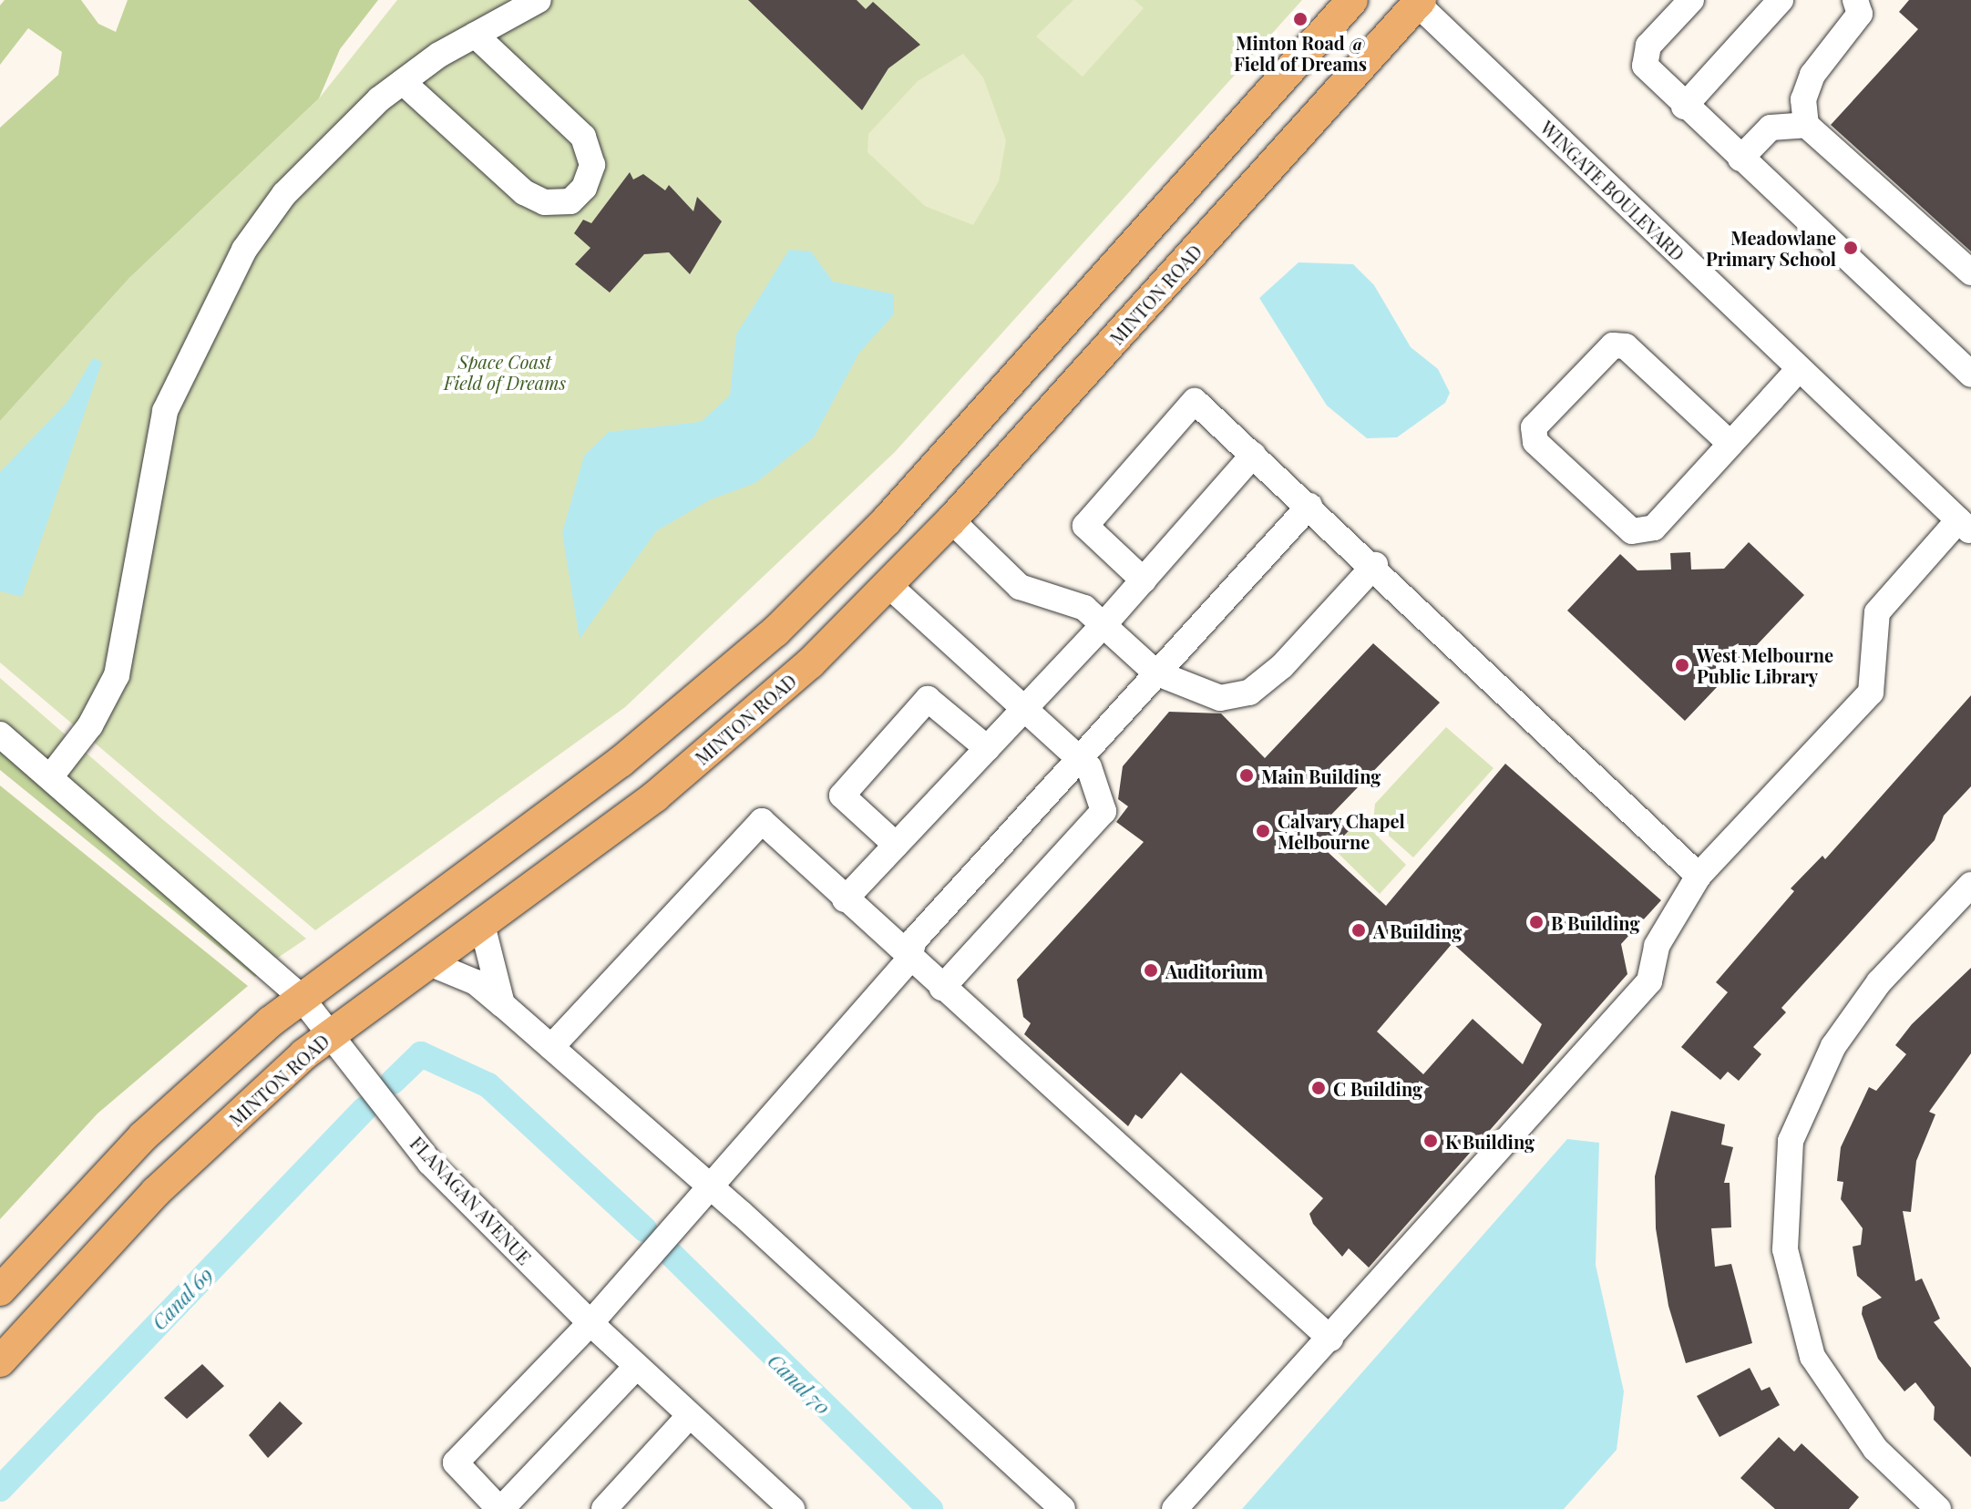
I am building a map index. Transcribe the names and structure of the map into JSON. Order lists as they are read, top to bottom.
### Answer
{
  "streets": {
    "main road": ["MINTON ROAD"],
    "street": ["WINGATE BOULEVARD", "FLANAGAN AVENUE"]
  },
  "crossings": [
    ["WINGATE BOULEVARD", "MINTON ROAD"],
    ["MINTON ROAD", "FLANAGAN AVENUE"]
  ],
  "water": ["Canal 69", "Canal 70"],
  "parks": ["Space Coast Field of Dreams"],
  "places": [
    "Minton Road @ Field of Dreams",
    "Meadowlane Primary School",
    "West Melbourne Public Library",
    "Main Building",
    "Calvary Chapel Melbourne",
    "B Building",
    "A Building",
    "Auditorium",
    "C Building",
    "K Building"
  ]
}
